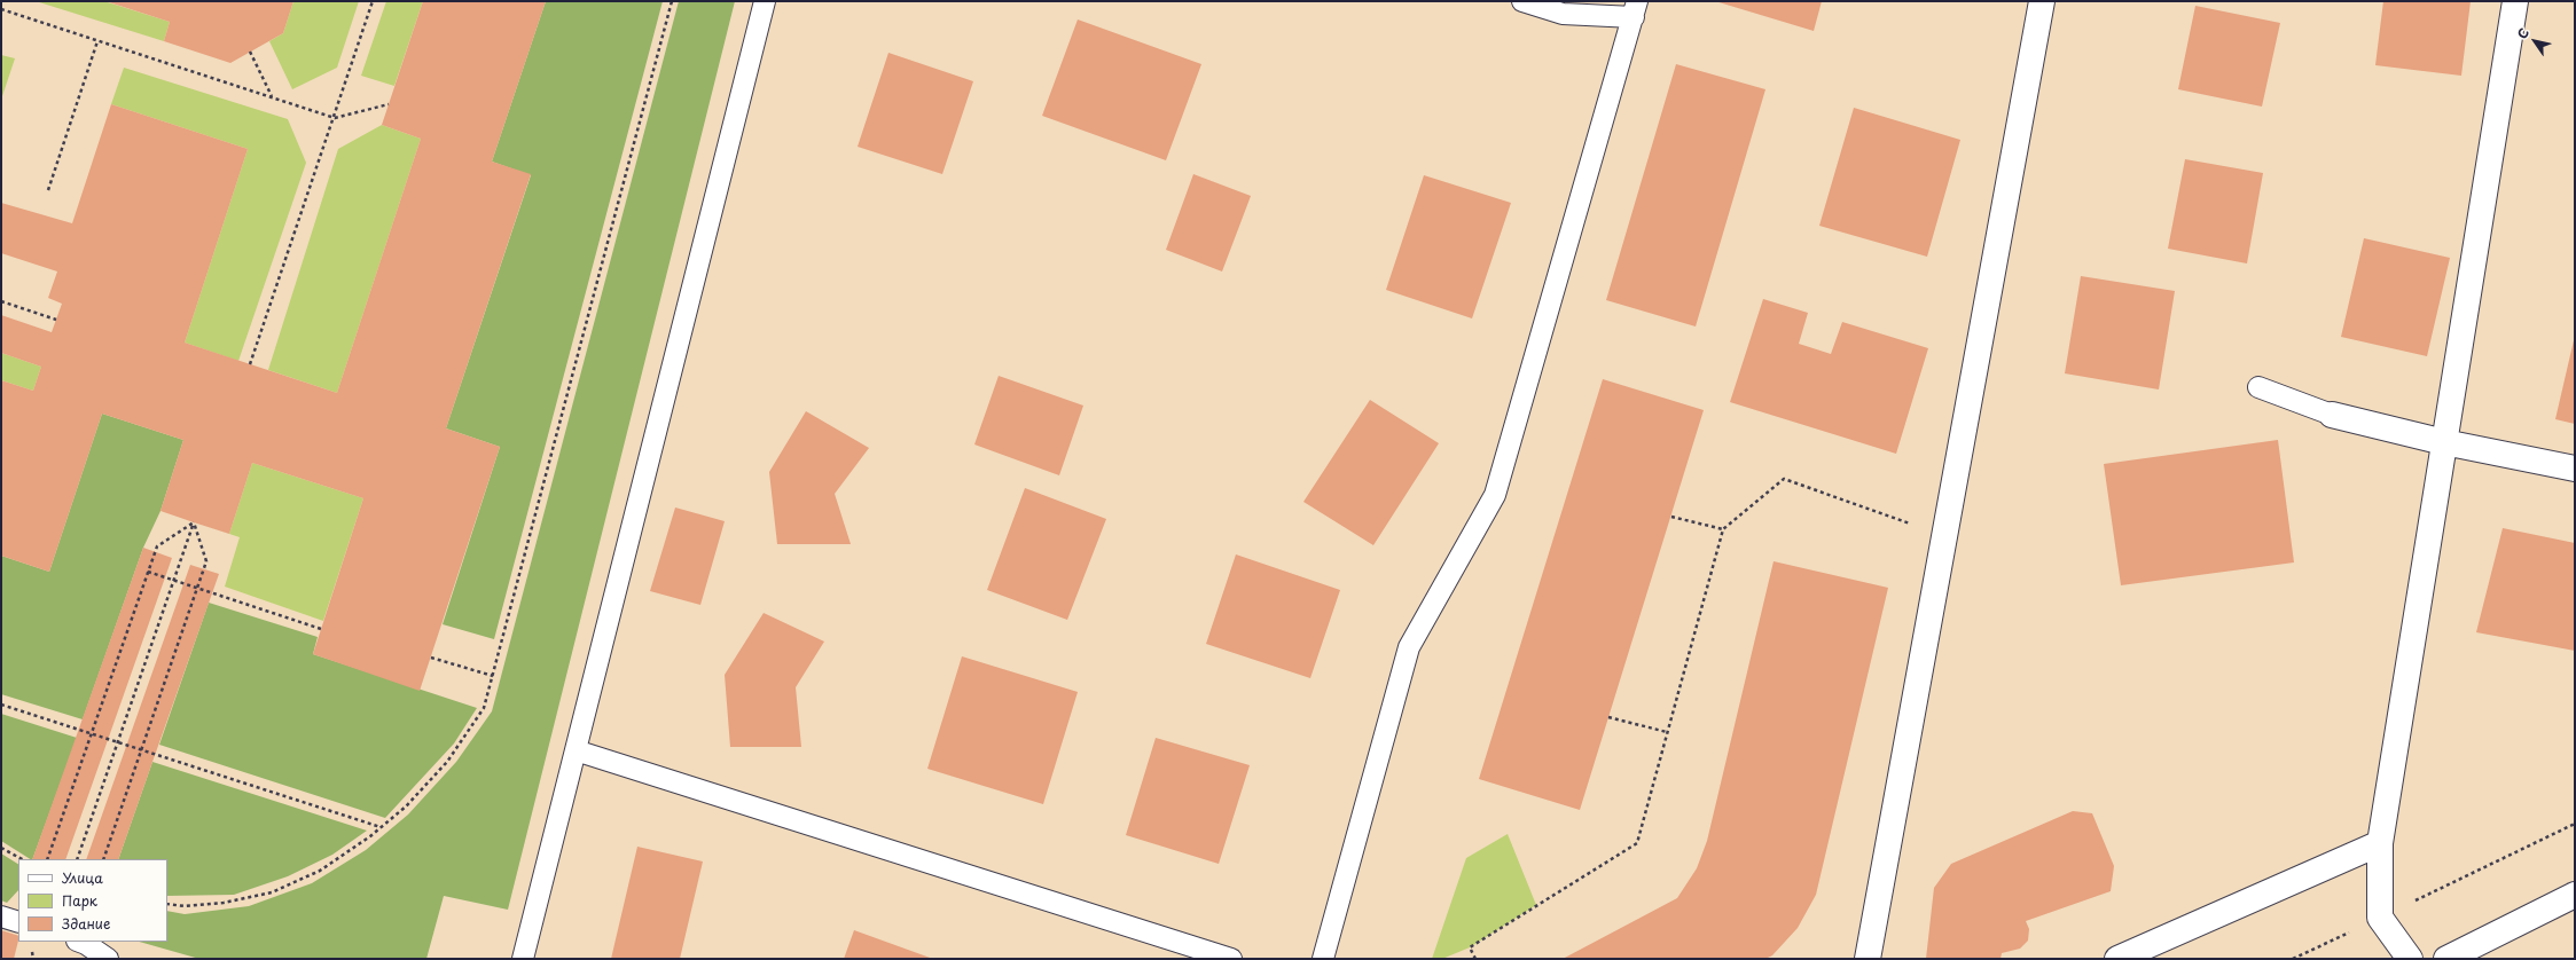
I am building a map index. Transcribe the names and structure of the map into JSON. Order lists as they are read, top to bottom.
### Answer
{
  "legend": ["Улица", "Парк", "Здание"],
  "north": "top left"
}
